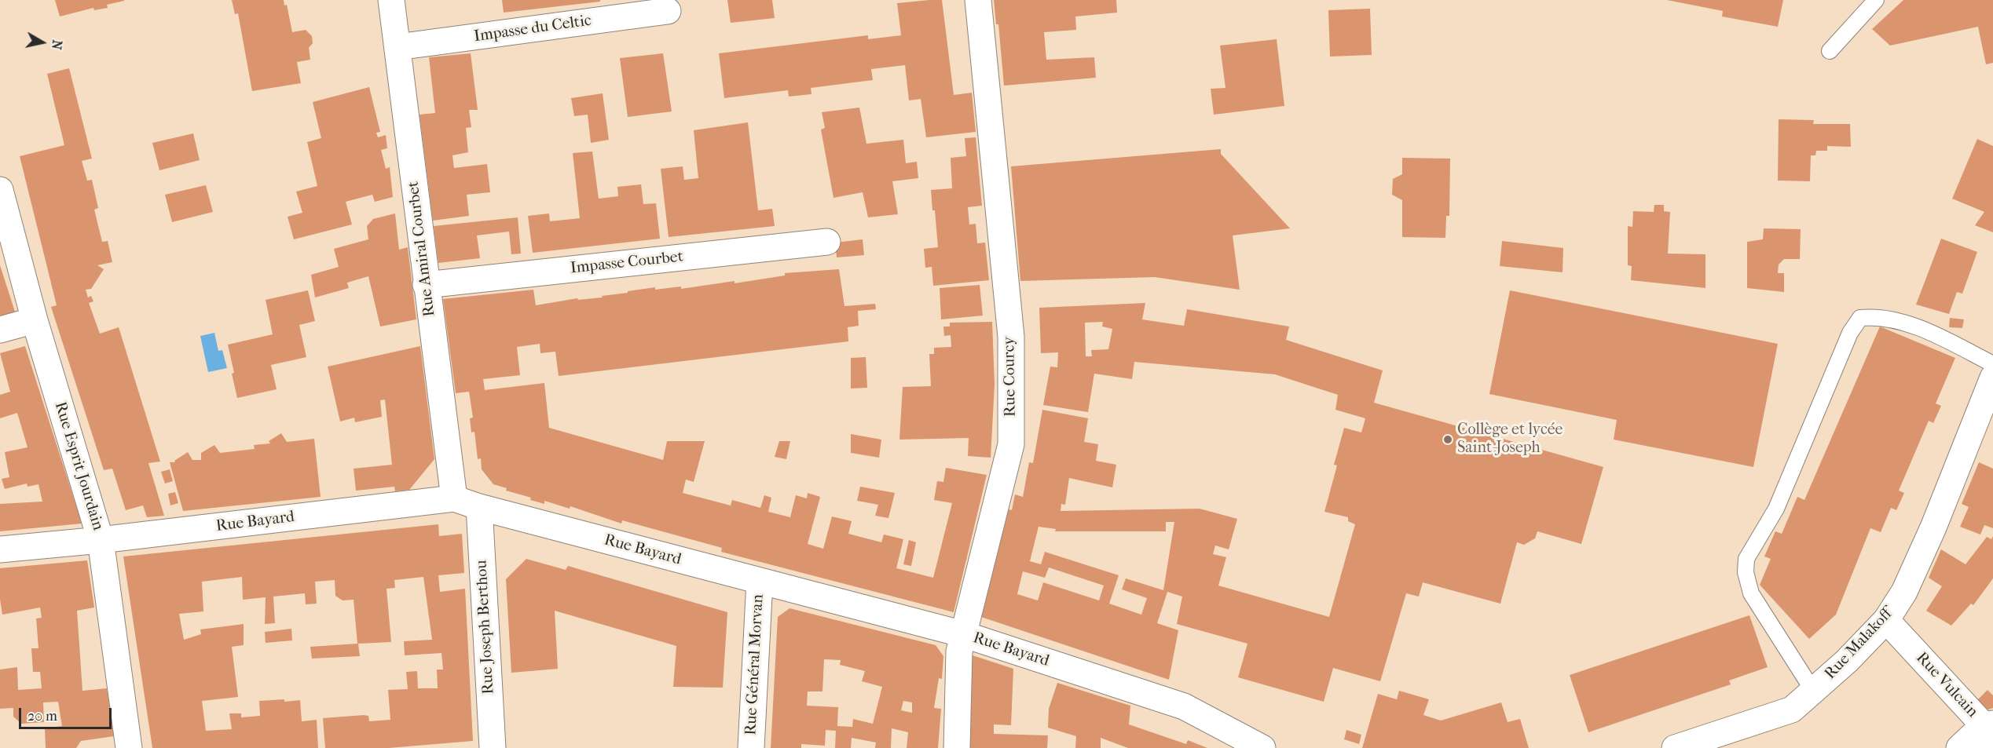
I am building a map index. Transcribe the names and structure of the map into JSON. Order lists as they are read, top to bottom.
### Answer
{
  "streets": {
    "street": [
      "Impasse du Celtic",
      "Rue Amiral Courbet",
      "Impasse Courbet",
      "Rue Courcy",
      "Rue Esprit Jourdain",
      "Rue Bayard",
      "Rue Joseph Berthou",
      "Rue Malakoff",
      "Rue Général Morvan",
      "Rue Vulcain"
    ]
  },
  "crossings": [
    ["Impasse du Celtic", "Rue Amiral Courbet"],
    ["Rue Amiral Courbet", "Impasse Courbet"],
    ["Rue Amiral Courbet", "Rue Bayard"],
    ["Rue Courcy", "Rue Bayard"],
    ["Rue Esprit Jourdain", "Rue Bayard"],
    ["Rue Bayard", "Rue Joseph Berthou"],
    ["Rue Bayard", "Rue Général Morvan"],
    ["Rue Malakoff", "Rue Vulcain"]
  ],
  "places": ["Collège et lycée Saint-Joseph"],
  "scale_bar": "20 m",
  "north": "right"
}
